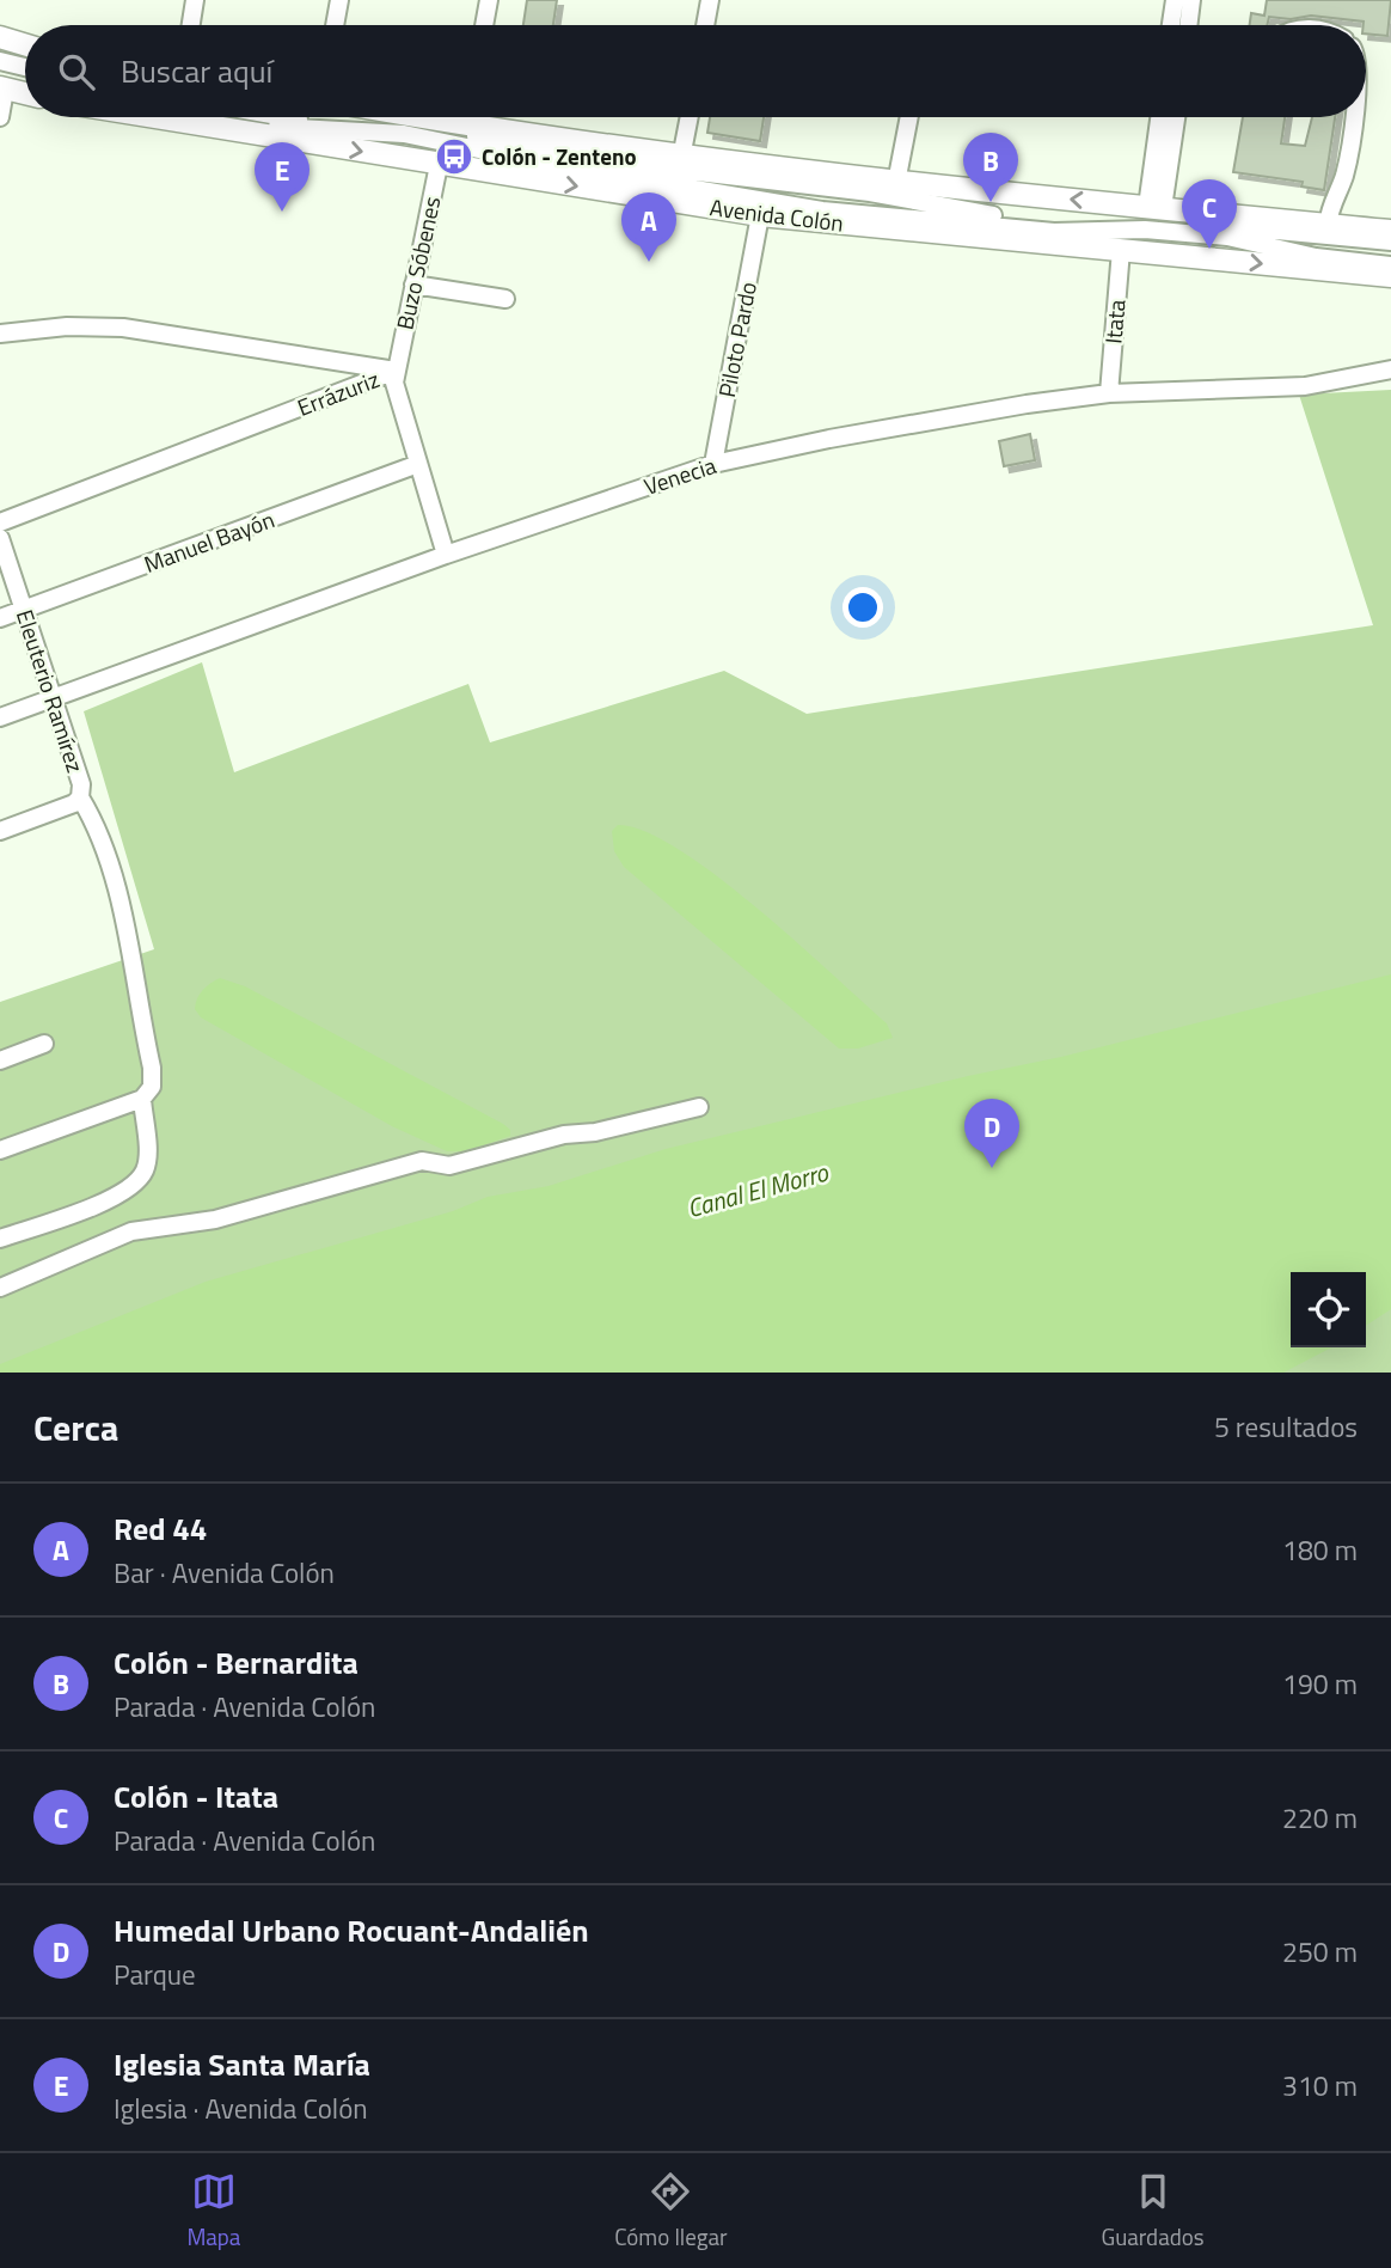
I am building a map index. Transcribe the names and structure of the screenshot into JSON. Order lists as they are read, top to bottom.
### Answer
{
  "streets": {
    "main road": ["Avenida Colón"],
    "street": [
      "Buzo Sóbenes",
      "Itata",
      "Piloto Pardo",
      "Errázuriz",
      "Venecia",
      "Manuel Bayón",
      "Eleuterio Ramírez"
    ]
  },
  "crossings": [
    ["Avenida Colón", "Buzo Sóbenes"],
    ["Avenida Colón", "Itata"],
    ["Avenida Colón", "Piloto Pardo"],
    ["Buzo Sóbenes", "Errázuriz"],
    ["Buzo Sóbenes", "Venecia"],
    ["Buzo Sóbenes", "Manuel Bayón"],
    ["Itata", "Venecia"],
    ["Piloto Pardo", "Venecia"],
    ["Venecia", "Eleuterio Ramírez"],
    ["Manuel Bayón", "Eleuterio Ramírez"]
  ],
  "water": ["Canal El Morro"],
  "places": {
    "bus stop": ["Colón - Zenteno"]
  },
  "page": {
    "search": "Buscar aquí",
    "pins": [
      "B",
      "E",
      "C",
      "A",
      "D"
    ],
    "heading": ["Cerca", "5 resultados"],
    "list": [
      {
        "mark": "A",
        "name": "Red 44",
        "note": "Bar · Avenida Colón",
        "value": "180 m"
      },
      {
        "mark": "B",
        "name": "Colón - Bernardita",
        "note": "Parada · Avenida Colón",
        "value": "190 m"
      },
      {
        "mark": "C",
        "name": "Colón - Itata",
        "note": "Parada · Avenida Colón",
        "value": "220 m"
      },
      {
        "mark": "D",
        "name": "Humedal Urbano Rocuant-Andalién",
        "note": "Parque",
        "value": "250 m"
      },
      {
        "mark": "E",
        "name": "Iglesia Santa María",
        "note": "Iglesia · Avenida Colón",
        "value": "310 m"
      }
    ],
    "nav": ["Mapa", "Cómo llegar", "Guardados"]
  }
}
